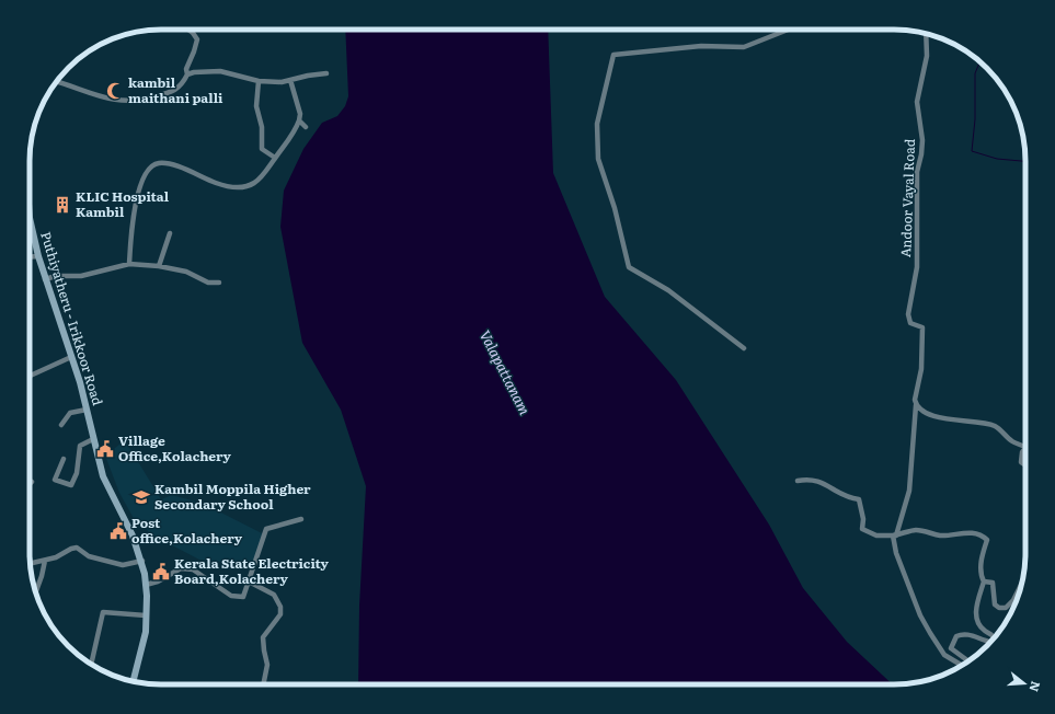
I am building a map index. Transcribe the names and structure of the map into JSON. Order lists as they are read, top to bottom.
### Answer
{
  "streets": {
    "main road": ["Puthiyatheru - Irikkoor Road"],
    "street": ["Andoor Vayal Road"]
  },
  "water": ["Valapattanam"],
  "places": {
    "mosque": ["kambil maithani palli"],
    "building": ["KLIC Hospital Kambil"],
    "public building": ["Village Office,Kolachery", "Post office,Kolachery", "Kerala State Electricity Board,Kolachery"],
    "school or university": ["Kambil Moppila Higher Secondary School"]
  },
  "north": "right"
}
